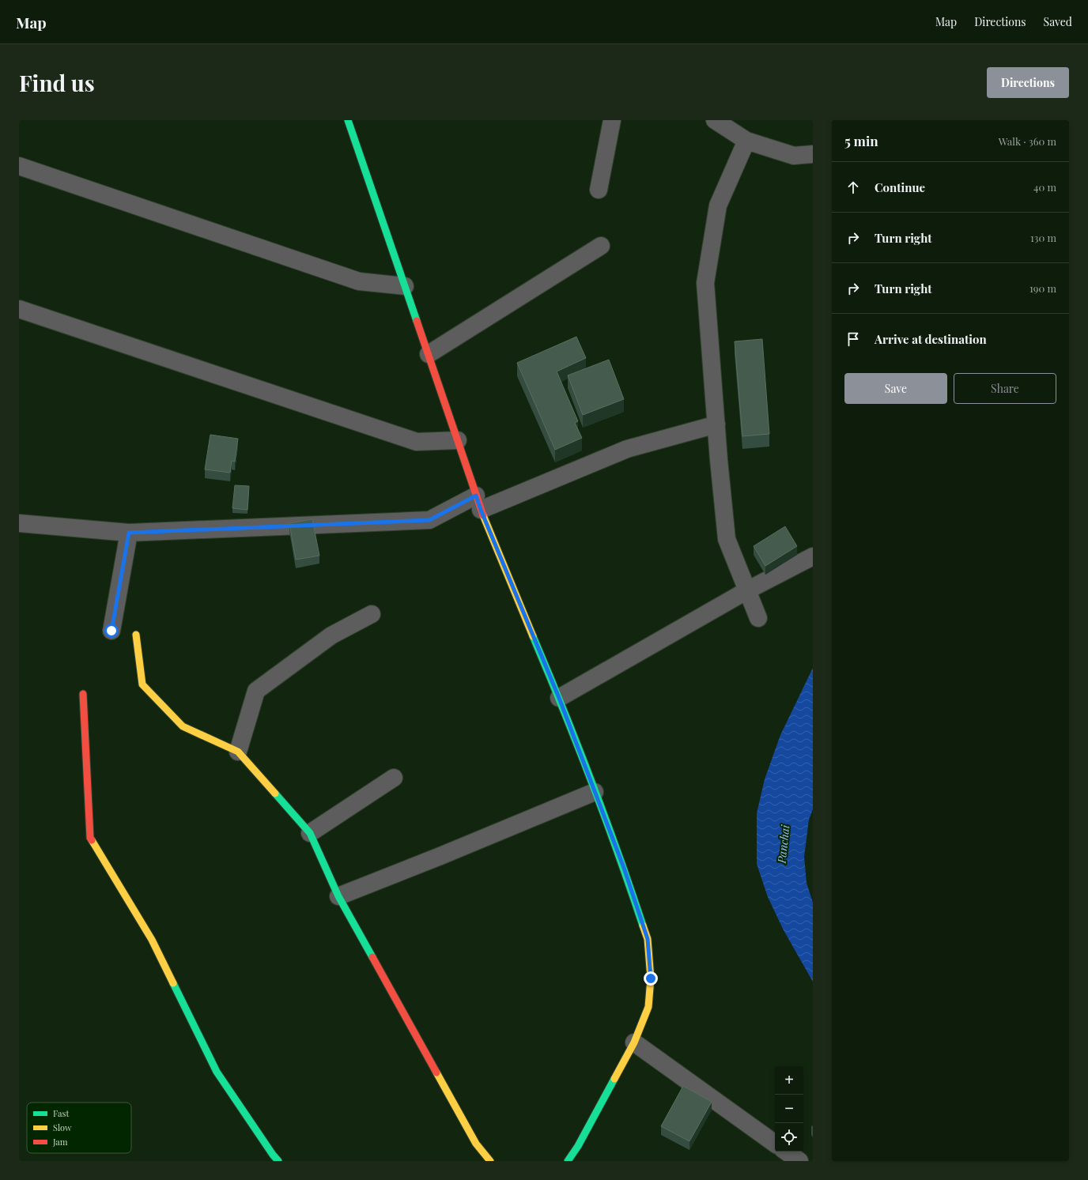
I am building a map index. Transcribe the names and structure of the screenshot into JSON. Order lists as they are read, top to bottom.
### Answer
{
  "water": ["Panchai"],
  "legend": ["Fast", "Slow", "Jam"],
  "page": {
    "header": "Map",
    "nav": ["Map", "Directions", "Saved"],
    "buttons": [
      "Directions",
      ["Save", "Share"]
    ],
    "title": "Find us",
    "heading": ["5 min", "Walk · 360 m"],
    "list": [
      ["Continue", "40 m"],
      ["Turn right", "130 m"],
      ["Turn right", "190 m"],
      "Arrive at destination"
    ],
    "map_buttons": ["+", "−"]
  }
}
